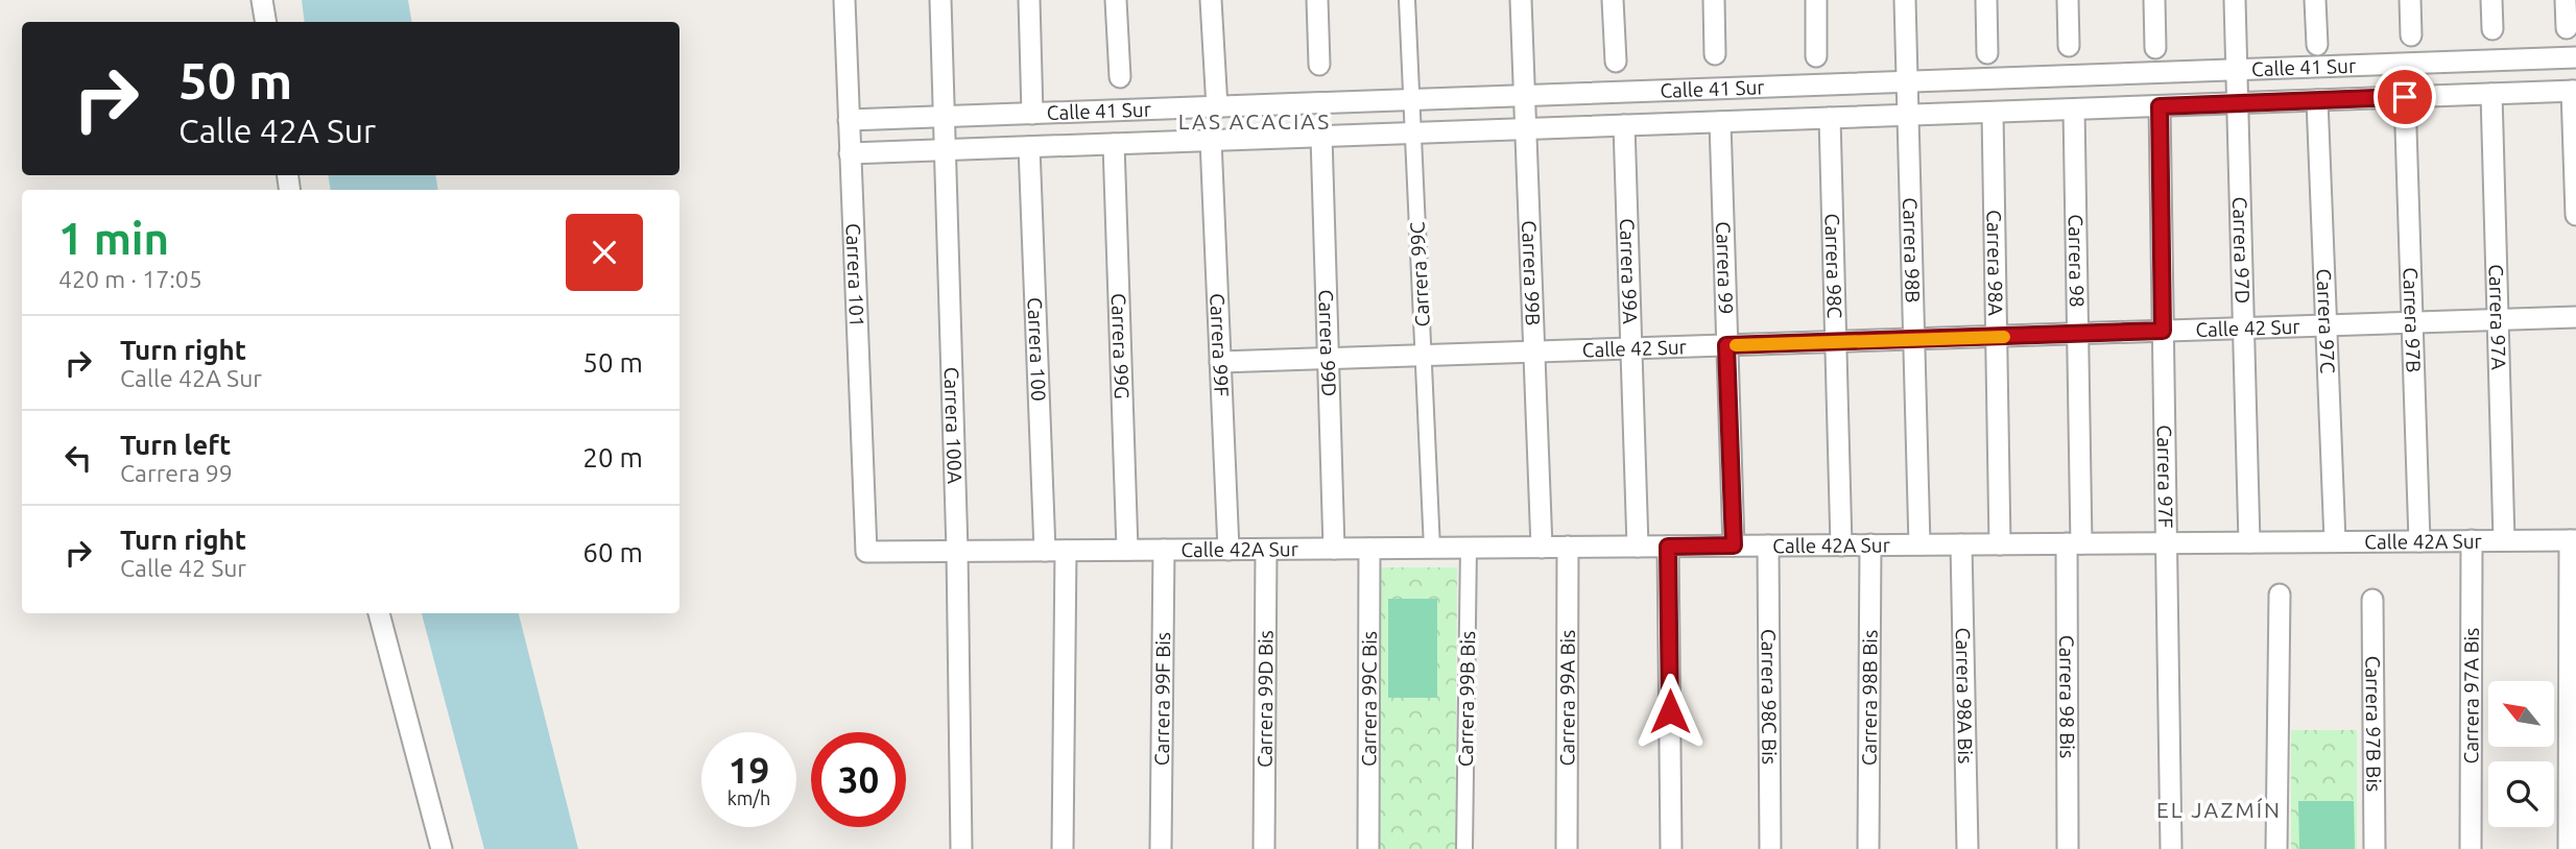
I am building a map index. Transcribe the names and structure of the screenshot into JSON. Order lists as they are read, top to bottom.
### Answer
{
  "streets": {
    "street": [
      "Calle 41 Sur",
      "Carrera 97D",
      "Carrera 98B",
      "Carrera 98",
      "Carrera 98A",
      "Carrera 98C",
      "Carrera 99",
      "Carrera 99A",
      "Carrera 99B",
      "Carrera 99C",
      "Carrera 101",
      "Carrera 97A",
      "Carrera 97B",
      "Carrera 97C",
      "Calle 42 Sur",
      "Carrera 99D",
      "Carrera 99F",
      "Carrera 99G",
      "Carrera 100",
      "Carrera 100A",
      "Carrera 97F",
      "Calle 42A Sur",
      "Carrera 97A Bis",
      "Carrera 98B Bis",
      "Carrera 98A Bis",
      "Carrera 98 Bis",
      "Carrera 99A Bis",
      "Carrera 98C Bis",
      "Carrera 99D Bis",
      "Carrera 99C Bis",
      "Carrera 99B Bis",
      "Carrera 99F Bis",
      "Carrera 97B Bis"
    ]
  },
  "crossings": [
    ["Calle 41 Sur", "Carrera 97D"],
    ["Calle 41 Sur", "Carrera 98B"],
    ["Calle 41 Sur", "Carrera 98"],
    ["Calle 41 Sur", "Carrera 98A"],
    ["Calle 41 Sur", "Carrera 98C"],
    ["Calle 41 Sur", "Carrera 99"],
    ["Calle 41 Sur", "Carrera 99A"],
    ["Calle 41 Sur", "Carrera 99B"],
    ["Calle 41 Sur", "Carrera 99C"],
    ["Calle 41 Sur", "Carrera 101"],
    ["Calle 41 Sur", "Carrera 97A"],
    ["Calle 41 Sur", "Carrera 97B"],
    ["Calle 41 Sur", "Carrera 97C"],
    ["Calle 41 Sur", "Carrera 99D"],
    ["Calle 41 Sur", "Carrera 99F"],
    ["Calle 41 Sur", "Carrera 99G"],
    ["Calle 41 Sur", "Carrera 100"],
    ["Calle 41 Sur", "Carrera 100A"],
    ["Calle 41 Sur", "Carrera 97F"],
    ["Carrera 97D", "Calle 42 Sur"],
    ["Carrera 97D", "Calle 42A Sur"],
    ["Carrera 98B", "Calle 42 Sur"],
    ["Carrera 98B", "Calle 42A Sur"],
    ["Carrera 98", "Calle 42 Sur"],
    ["Carrera 98", "Calle 42A Sur"],
    ["Carrera 98", "Carrera 98 Bis"],
    ["Carrera 98A", "Calle 42 Sur"],
    ["Carrera 98A", "Calle 42A Sur"],
    ["Carrera 98C", "Calle 42 Sur"],
    ["Carrera 98C", "Calle 42A Sur"],
    ["Carrera 99", "Calle 42 Sur"],
    ["Carrera 99", "Calle 42A Sur"],
    ["Carrera 99A", "Calle 42 Sur"],
    ["Carrera 99A", "Calle 42A Sur"],
    ["Carrera 99B", "Calle 42 Sur"],
    ["Carrera 99B", "Calle 42A Sur"],
    ["Carrera 99C", "Calle 42 Sur"],
    ["Carrera 99C", "Calle 42A Sur"],
    ["Carrera 101", "Calle 42A Sur"],
    ["Carrera 97A", "Calle 42 Sur"],
    ["Carrera 97A", "Calle 42A Sur"],
    ["Carrera 97B", "Calle 42 Sur"],
    ["Carrera 97B", "Calle 42A Sur"],
    ["Carrera 97C", "Calle 42 Sur"],
    ["Carrera 97C", "Calle 42A Sur"],
    ["Calle 42 Sur", "Carrera 99D"],
    ["Calle 42 Sur", "Carrera 99F"],
    ["Calle 42 Sur", "Carrera 97F"],
    ["Carrera 99D", "Calle 42A Sur"],
    ["Carrera 99F", "Calle 42A Sur"],
    ["Carrera 99G", "Calle 42A Sur"],
    ["Carrera 100", "Calle 42A Sur"],
    ["Carrera 100A", "Calle 42A Sur"],
    ["Carrera 97F", "Calle 42A Sur"],
    ["Calle 42A Sur", "Carrera 97A Bis"],
    ["Calle 42A Sur", "Carrera 98B Bis"],
    ["Calle 42A Sur", "Carrera 98A Bis"],
    ["Calle 42A Sur", "Carrera 98 Bis"],
    ["Calle 42A Sur", "Carrera 99A Bis"],
    ["Calle 42A Sur", "Carrera 98C Bis"],
    ["Calle 42A Sur", "Carrera 99D Bis"],
    ["Calle 42A Sur", "Carrera 99C Bis"],
    ["Calle 42A Sur", "Carrera 99B Bis"],
    ["Calle 42A Sur", "Carrera 99F Bis"]
  ],
  "districts": ["LAS ACACIAS", "EL JAZMÍN"],
  "north": "top left",
  "page": {
    "turn": ["50 m", "Calle 42A Sur"],
    "heading": ["1 min", "420 m · 17:05"],
    "list": [
      {
        "name": "Turn right",
        "note": "Calle 42A Sur",
        "value": "50 m"
      },
      {
        "name": "Turn left",
        "note": "Carrera 99",
        "value": "20 m"
      },
      {
        "name": "Turn right",
        "note": "Calle 42 Sur",
        "value": "60 m"
      }
    ],
    "speed": "19 km/h",
    "limit": "30"
  }
}
